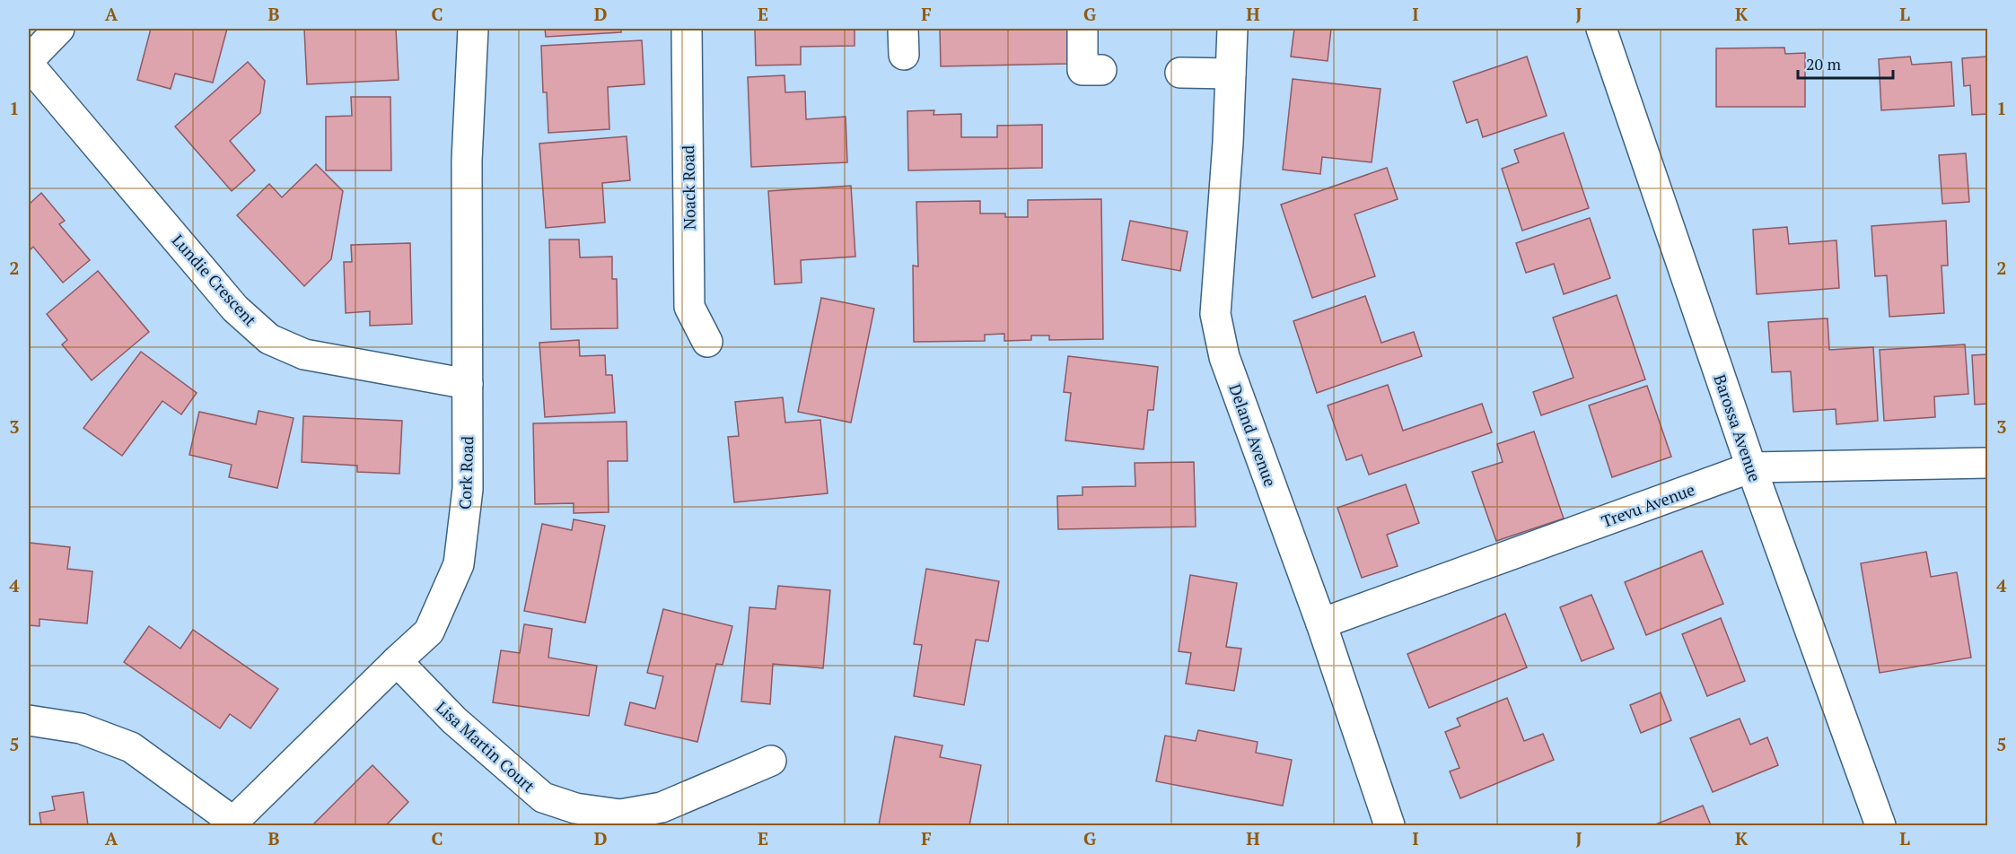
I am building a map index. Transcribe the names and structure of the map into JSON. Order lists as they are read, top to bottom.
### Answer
{
  "streets": {
    "street": [
      "Noack Road",
      "Lundie Crescent",
      "Barossa Avenue",
      "Deland Avenue",
      "Cork Road",
      "Trevu Avenue",
      "Lisa Martin Court"
    ]
  },
  "crossings": [
    ["Lundie Crescent", "Cork Road"],
    ["Barossa Avenue", "Trevu Avenue"],
    ["Deland Avenue", "Trevu Avenue"],
    ["Cork Road", "Lisa Martin Court"]
  ],
  "scale_bar": "20 m",
  "grid": {
    "columns": [
      "A",
      "B",
      "C",
      "D",
      "E",
      "F",
      "G",
      "H",
      "I",
      "J",
      "K",
      "L"
    ],
    "rows": [
      "1",
      "2",
      "3",
      "4",
      "5"
    ]
  }
}
